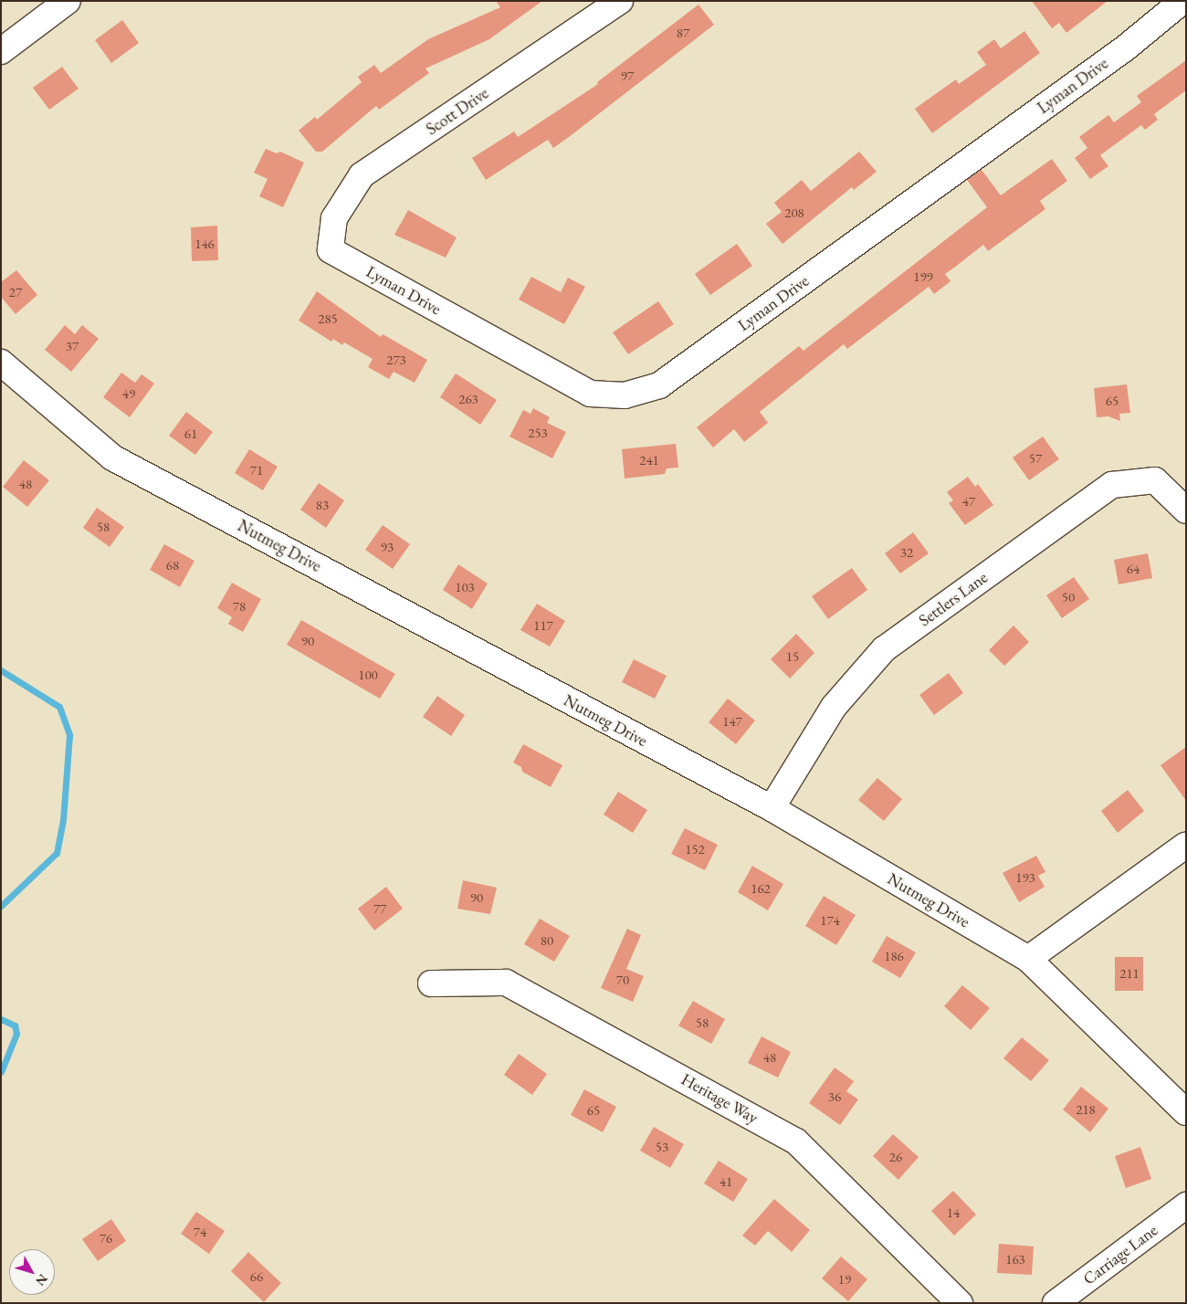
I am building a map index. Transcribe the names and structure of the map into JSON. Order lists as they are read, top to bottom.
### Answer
{
  "streets": {
    "street": [
      "Lyman Drive",
      "Scott Drive",
      "Nutmeg Drive",
      "Settlers Lane",
      "Heritage Way",
      "Carriage Lane"
    ]
  },
  "crossings": [
    ["Lyman Drive", "Scott Drive"],
    ["Nutmeg Drive", "Settlers Lane"]
  ],
  "house_numbers": [
    "87",
    "97",
    "208",
    "146",
    "199",
    "27",
    "285",
    "37",
    "273",
    "49",
    "263",
    "65",
    "253",
    "61",
    "57",
    "241",
    "71",
    "48",
    "47",
    "83",
    "58",
    "93",
    "32",
    "68",
    "64",
    "103",
    "50",
    "78",
    "117",
    "90",
    "15",
    "100",
    "147",
    "152",
    "193",
    "162",
    "90",
    "77",
    "174",
    "80",
    "186",
    "211",
    "70",
    "58",
    "48",
    "36",
    "218",
    "65",
    "53",
    "26",
    "41",
    "14",
    "74",
    "76",
    "163",
    "66",
    "19"
  ],
  "north": "bottom right"
}
